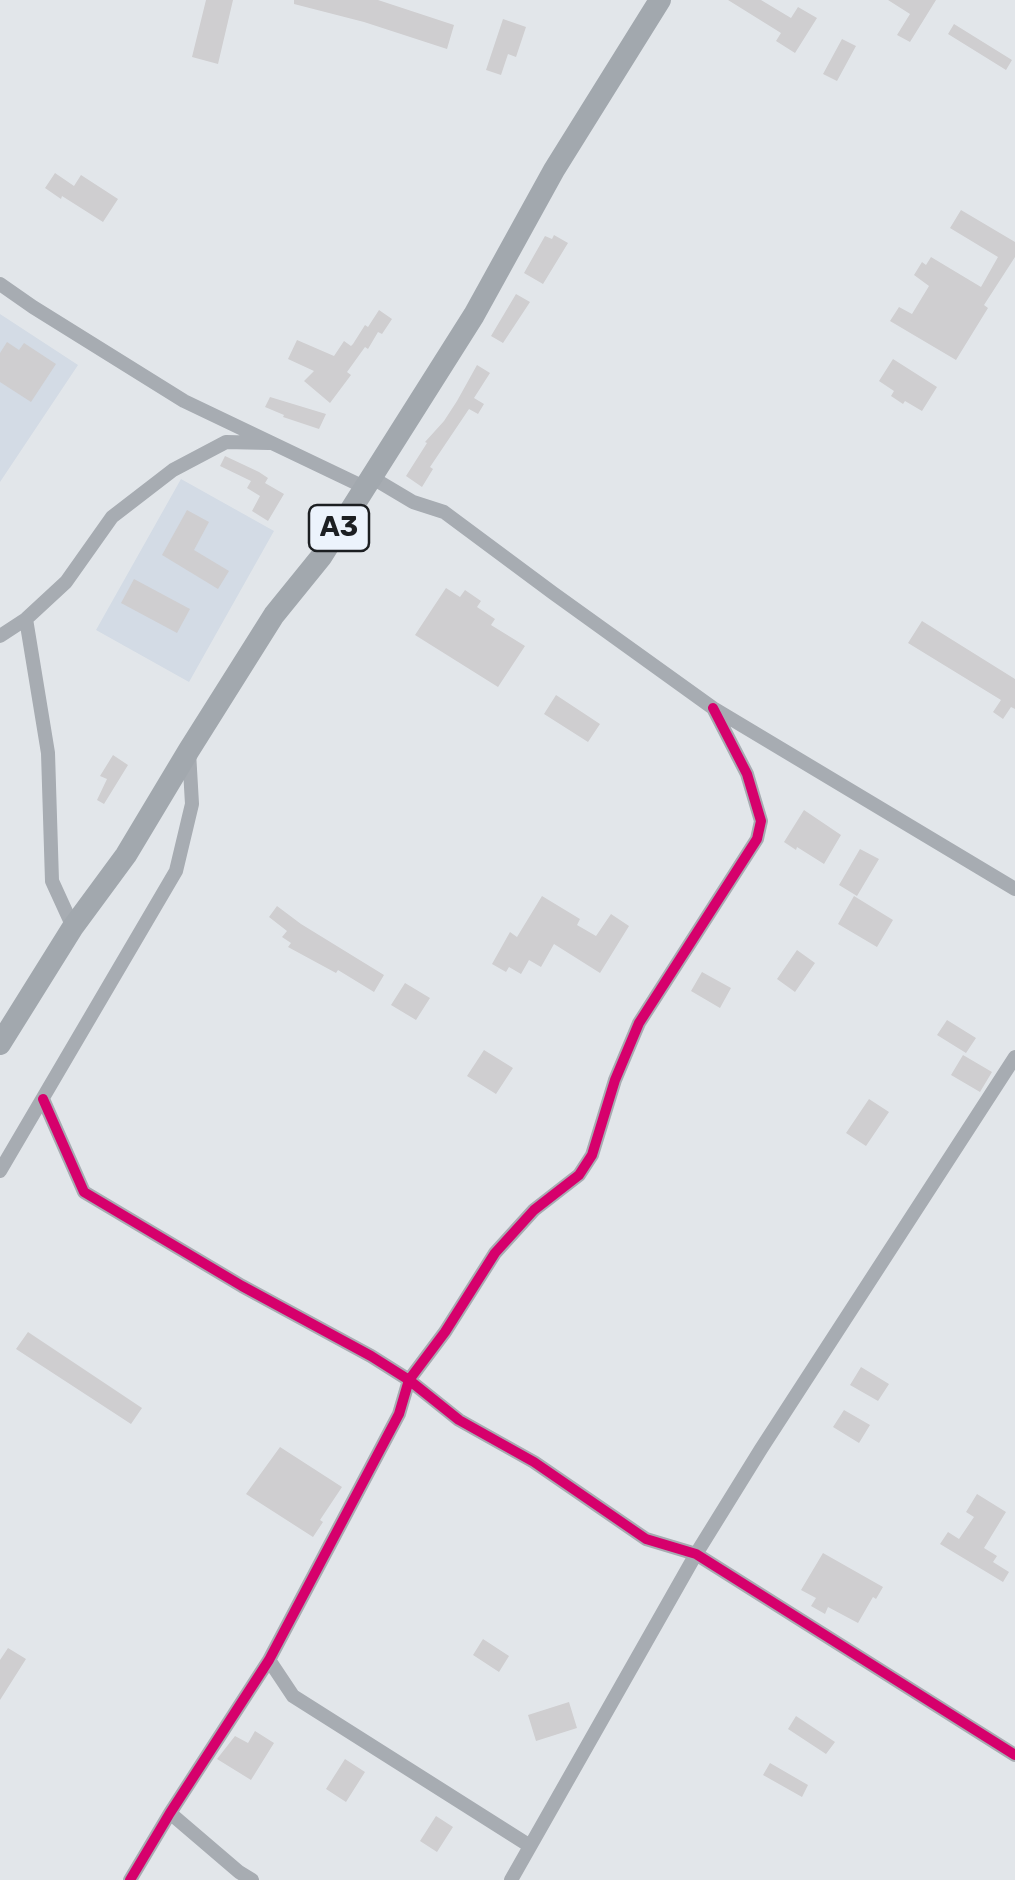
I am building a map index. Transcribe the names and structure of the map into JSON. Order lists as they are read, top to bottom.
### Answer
{
  "streets": {
    "highway": ["A3"]
  }
}
